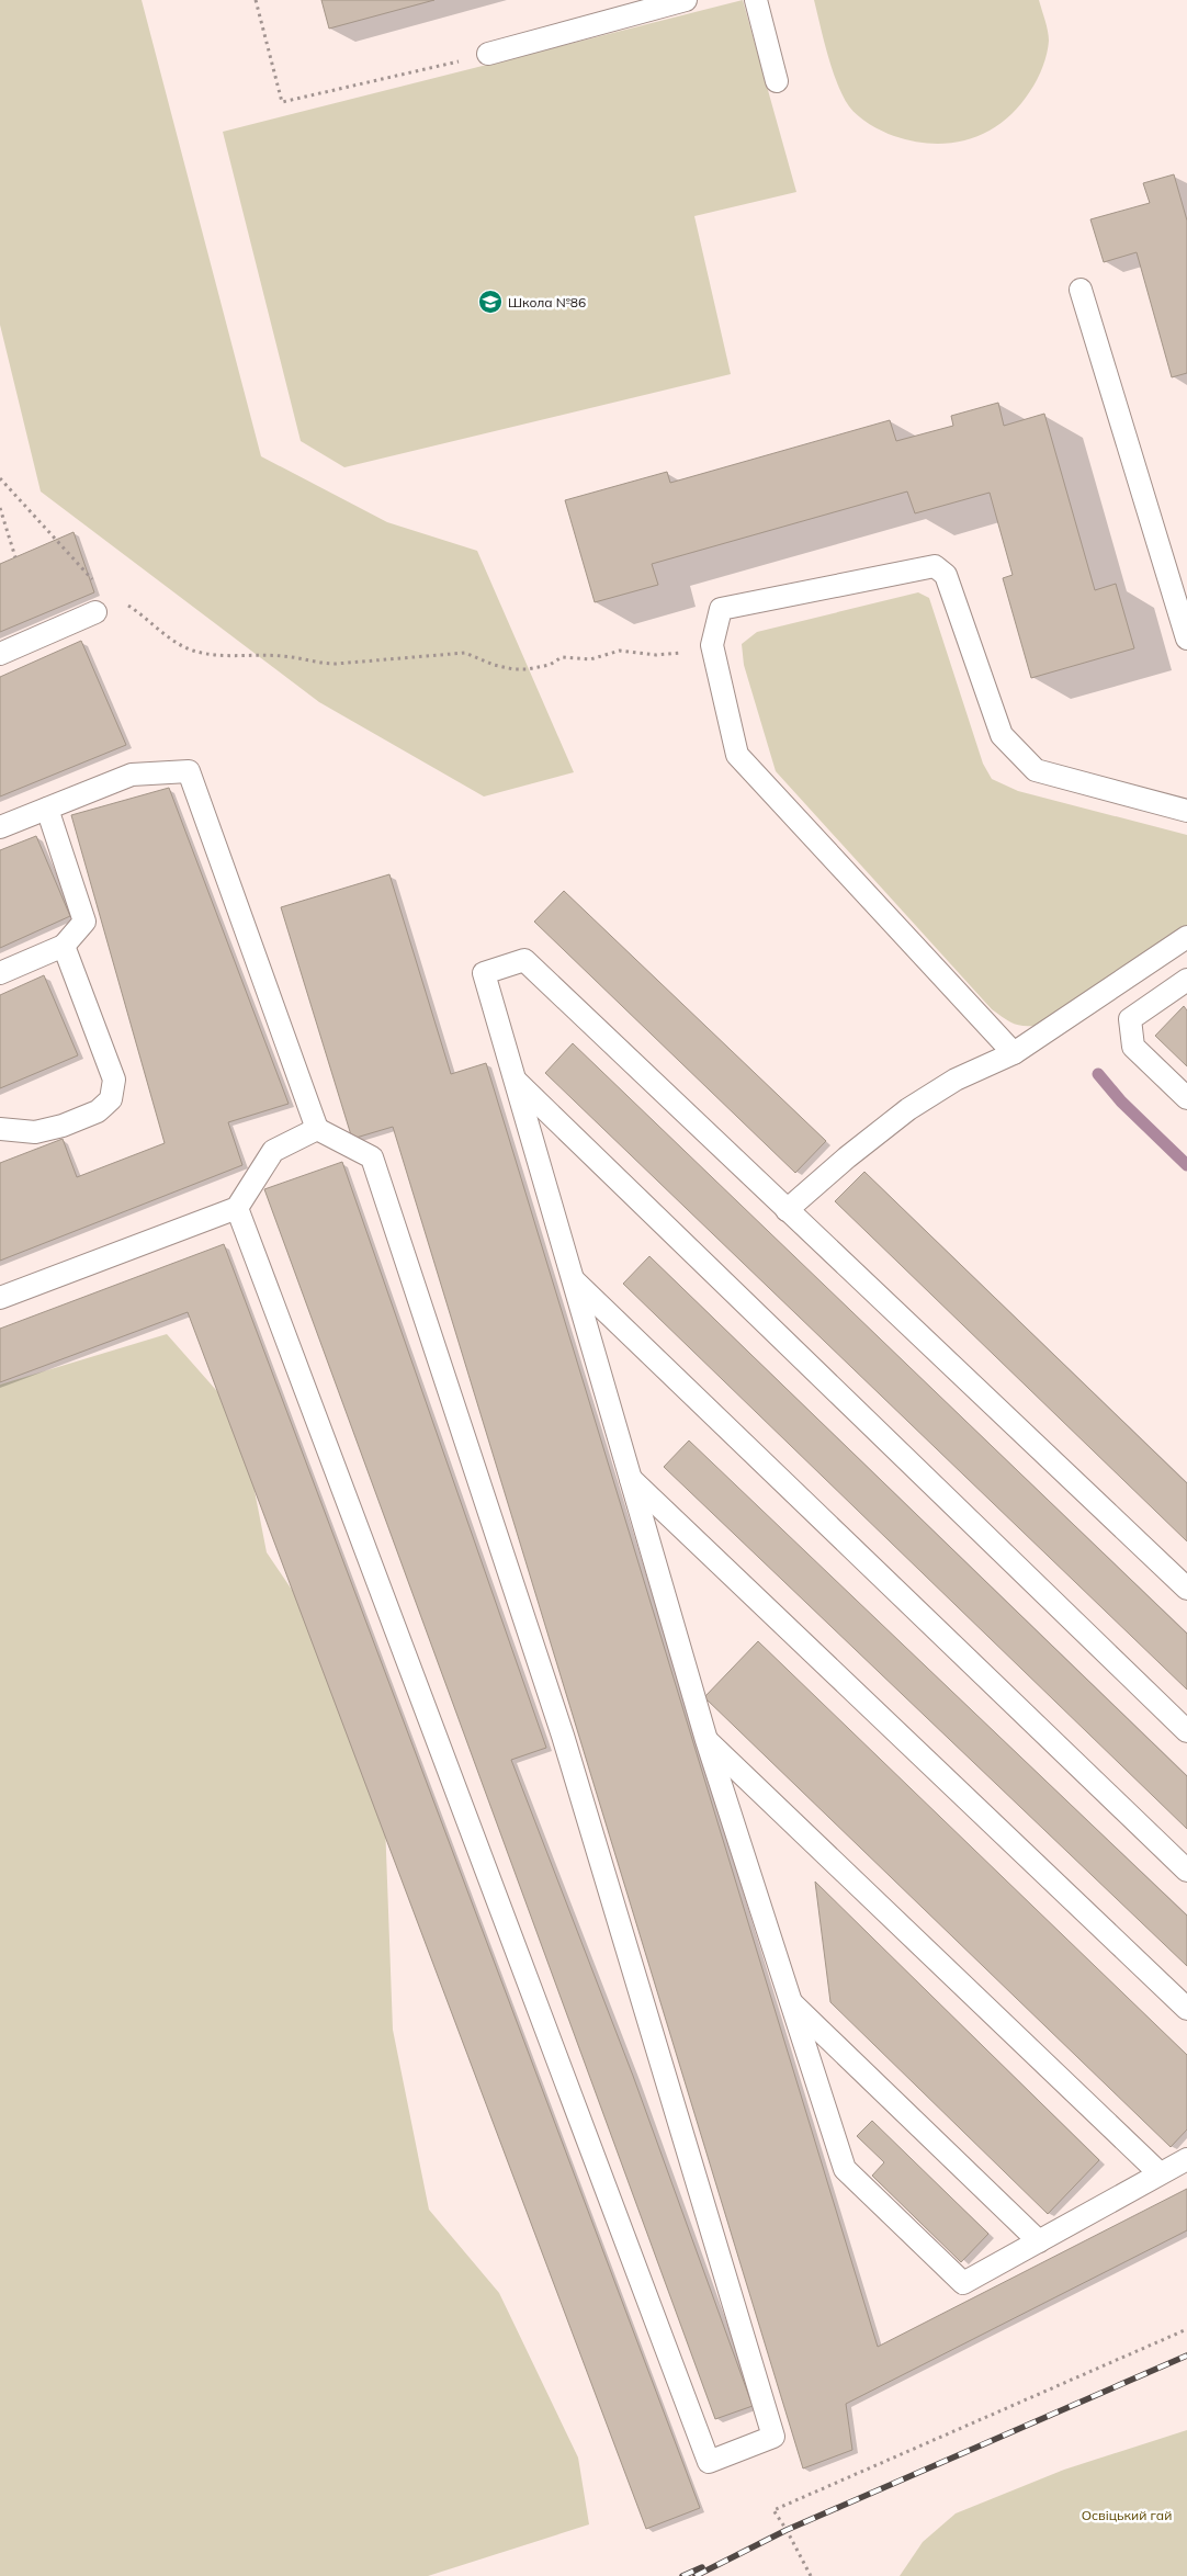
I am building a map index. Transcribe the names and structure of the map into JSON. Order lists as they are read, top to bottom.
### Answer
{
  "parks": ["Освіцький гай"],
  "places": {
    "school or university": ["Школа №86"]
  }
}
